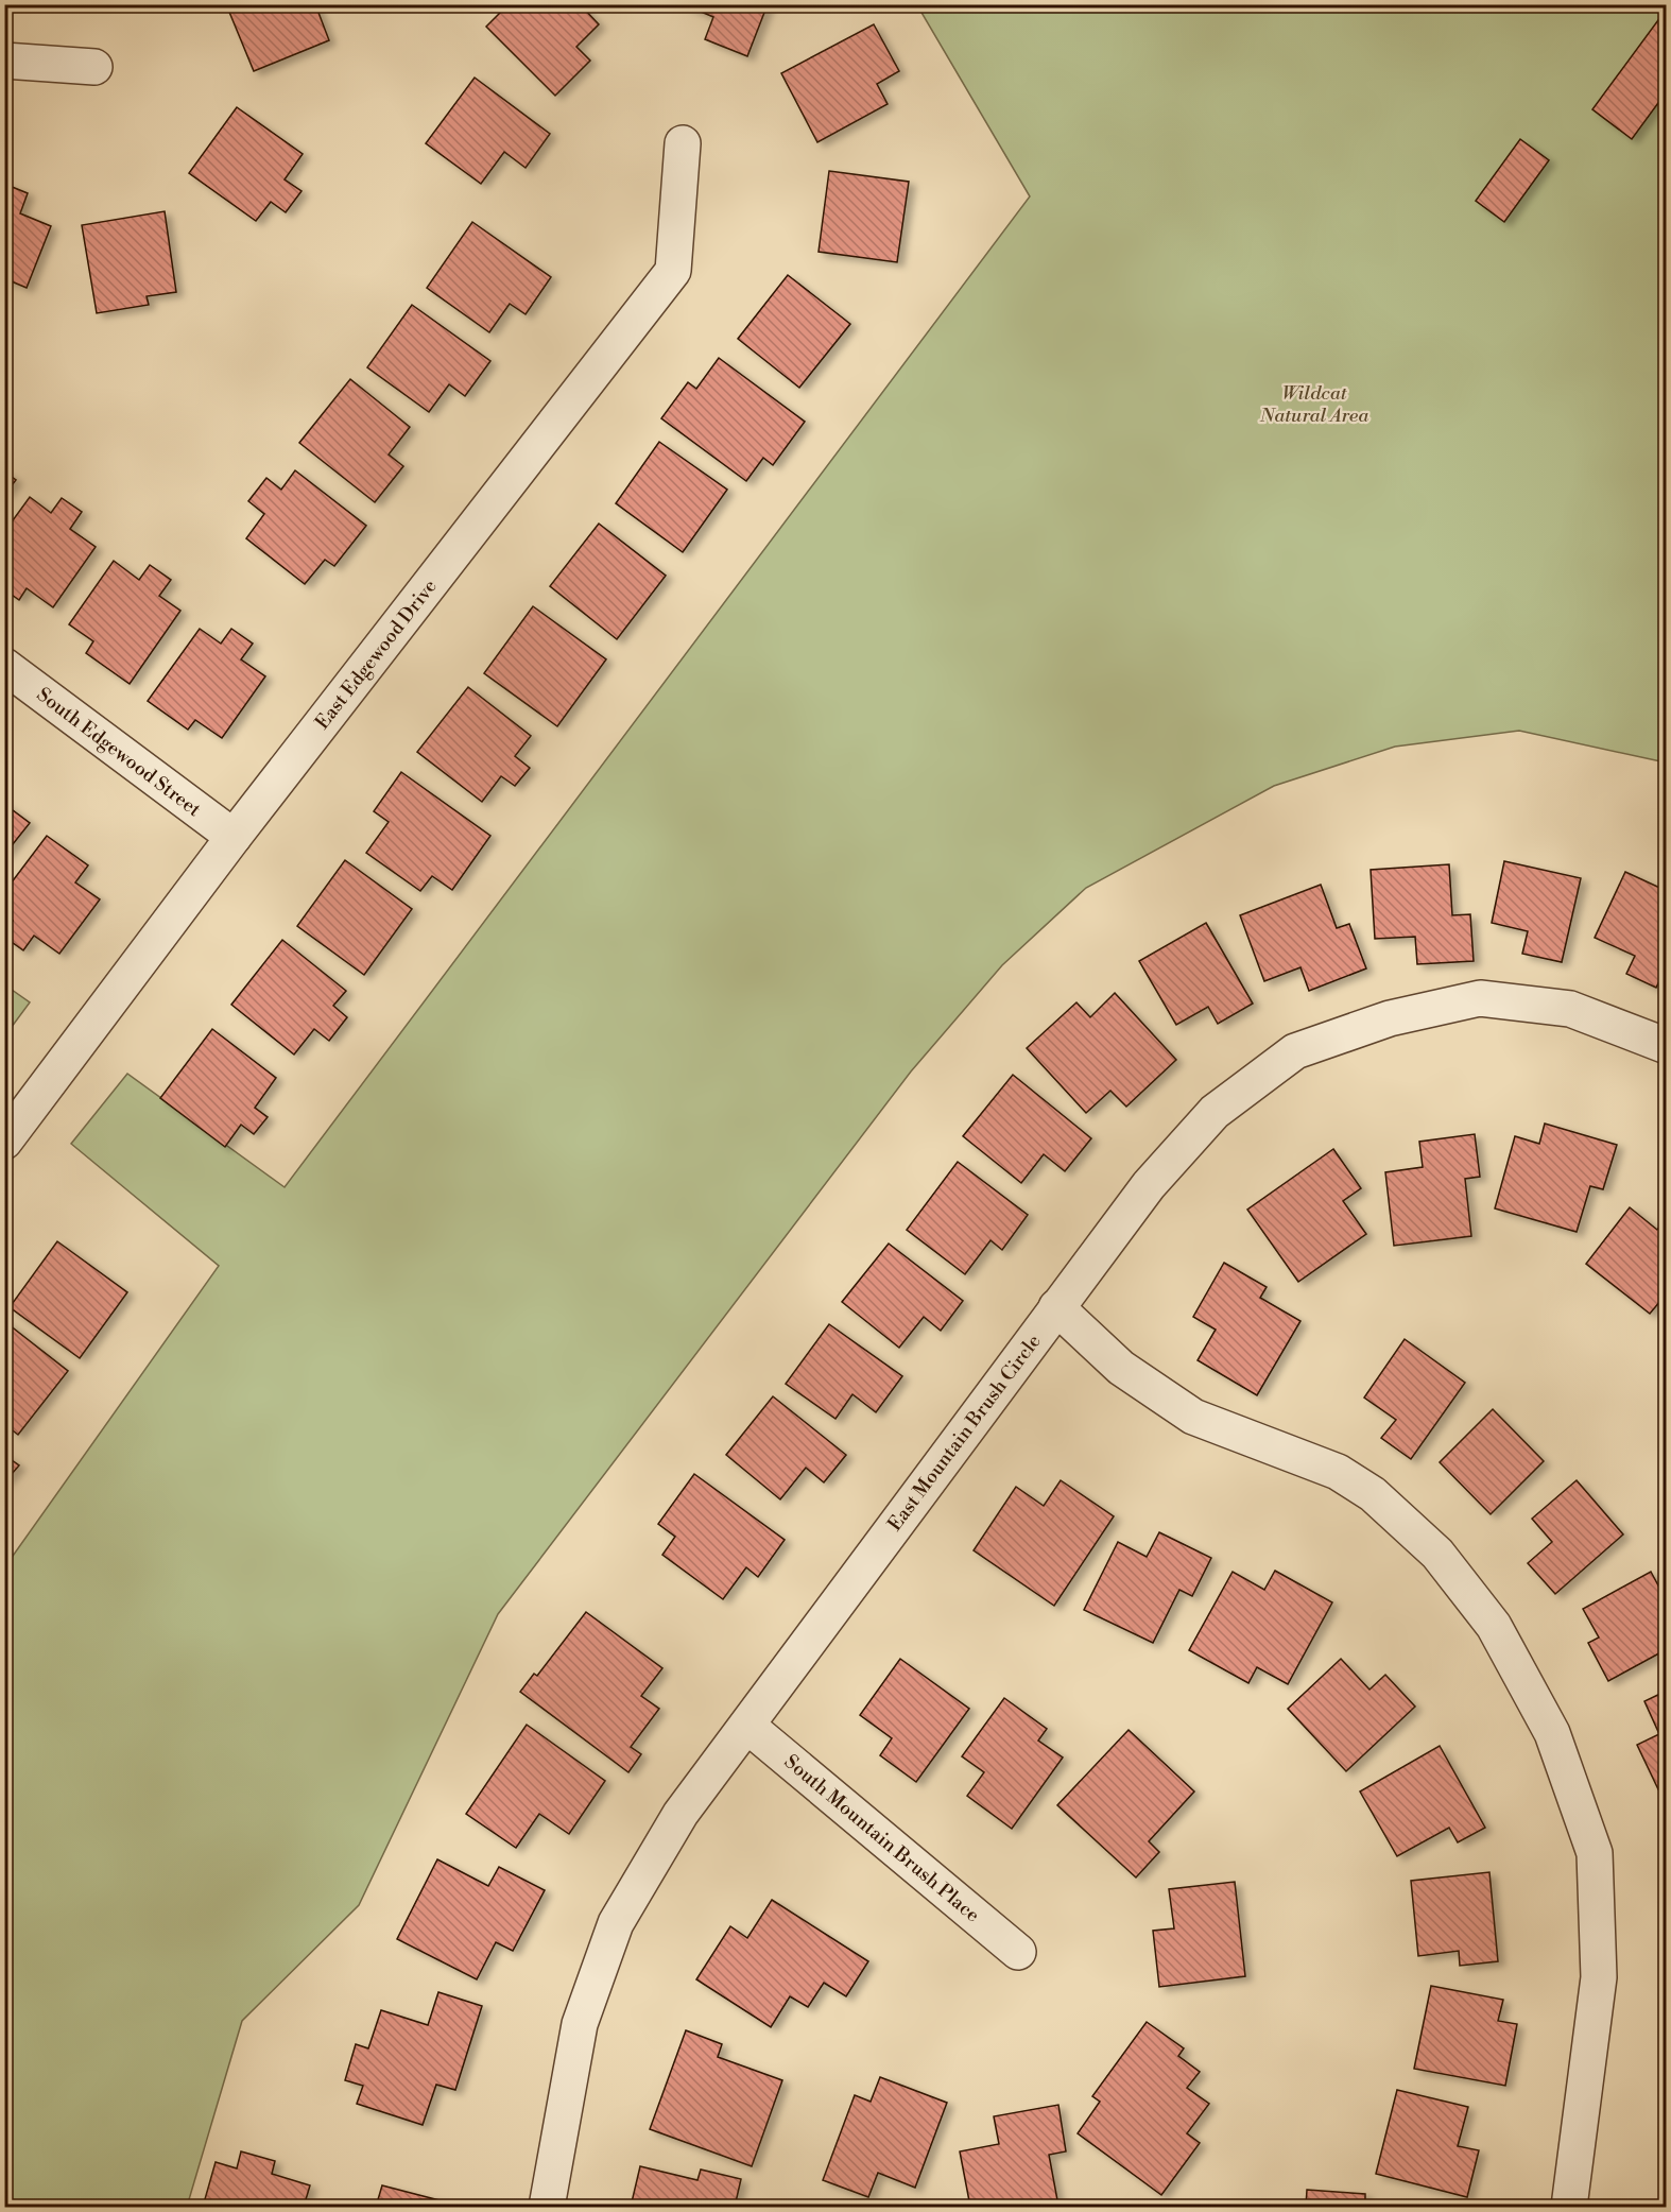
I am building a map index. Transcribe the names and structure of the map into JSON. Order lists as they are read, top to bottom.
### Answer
{
  "streets": {
    "street": [
      "East Edgewood Drive",
      "South Edgewood Street",
      "East Mountain Brush Circle",
      "South Mountain Brush Place"
    ]
  },
  "crossings": [
    ["East Edgewood Drive", "South Edgewood Street"],
    ["East Mountain Brush Circle", "South Mountain Brush Place"]
  ],
  "parks": ["Wildcat Natural Area"]
}
